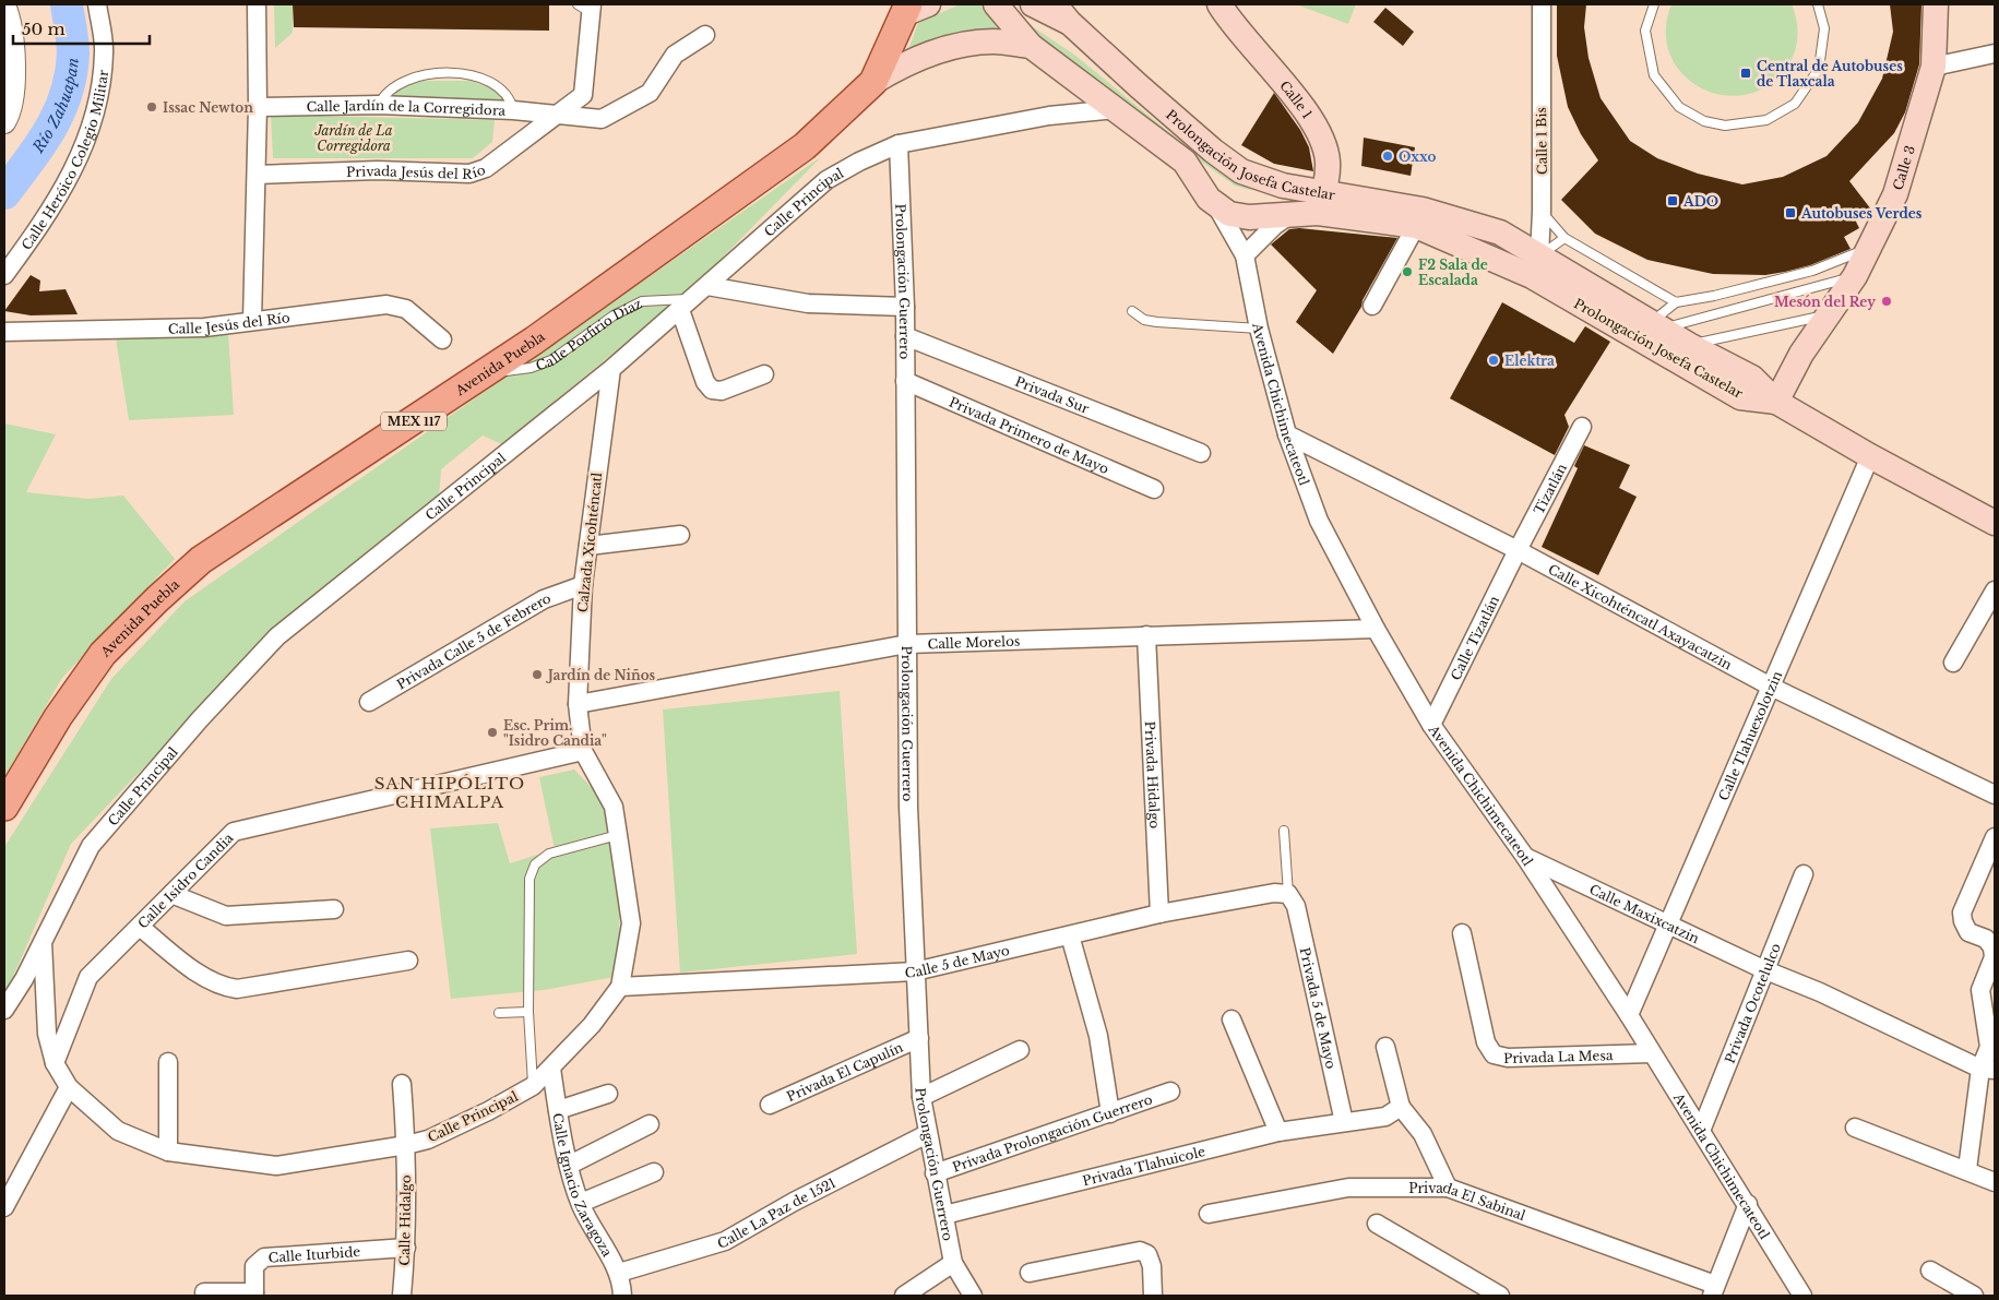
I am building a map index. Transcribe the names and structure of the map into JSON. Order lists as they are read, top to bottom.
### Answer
{
  "streets": {
    "main road": [
      "Calle 1",
      "Prolongación Josefa Castelar",
      "Calle 3",
      "Avenida Puebla",
      "MEX 117"
    ],
    "street": [
      "Calle Jardín de la Corregidora",
      "Calle 1 Bis",
      "Calle Heróico Colegio Militar",
      "Privada Jesús del Río",
      "Calle Principal",
      "Prolongación Guerrero",
      "Calle Jesús del Río",
      "Privada Sur",
      "Avenida Chichimecateotl",
      "Privada Primero de Mayo",
      "Tizatlán",
      "Calzada Xicohténcatl",
      "Calle Xicohténcatl Axayacatzin",
      "Calle Tizatlán",
      "Privada Calle 5 de Febrero",
      "Calle Morelos",
      "Calle Tlahuexolotzin",
      "Privada Hidalgo",
      "Calle Isidro Candia",
      "Calle Maxixcatzin",
      "Calle 5 de Mayo",
      "Privada Ocotelulco",
      "Privada 5 de Mayo",
      "Privada La Mesa",
      "Privada El Capulín",
      "Privada Prolongación Guerrero",
      "Privada Tlahuicole",
      "Calle Ignacio Zaragoza",
      "Privada El Sabinal",
      "Calle La Paz de 1521",
      "Calle Hidalgo",
      "Calle Iturbide"
    ],
    "lane": ["Calle Porfirio Díaz"]
  },
  "crossings": [
    ["Calle 1", "Prolongación Josefa Castelar"],
    ["Calle Jardín de la Corregidora", "Privada Jesús del Río"],
    ["Calle 1 Bis", "Prolongación Josefa Castelar"],
    ["Prolongación Josefa Castelar", "Calle 3"],
    ["Prolongación Josefa Castelar", "Avenida Chichimecateotl"],
    ["Calle Principal", "Prolongación Guerrero"],
    ["Calle Principal", "Calle Porfirio Díaz"],
    ["Calle Principal", "Calzada Xicohténcatl"],
    ["Calle Principal", "Calle Isidro Candia"],
    ["Calle Principal", "Calle 5 de Mayo"],
    ["Calle Principal", "Calle Ignacio Zaragoza"],
    ["Calle Principal", "Calle Hidalgo"],
    ["Prolongación Guerrero", "Privada Sur"],
    ["Prolongación Guerrero", "Privada Primero de Mayo"],
    ["Prolongación Guerrero", "Calle Morelos"],
    ["Prolongación Guerrero", "Calle 5 de Mayo"],
    ["Prolongación Guerrero", "Privada El Capulín"],
    ["Prolongación Guerrero", "Privada Prolongación Guerrero"],
    ["Prolongación Guerrero", "Privada Tlahuicole"],
    ["Prolongación Guerrero", "Calle La Paz de 1521"],
    ["Calle Porfirio Díaz", "Avenida Puebla"],
    ["Avenida Chichimecateotl", "Calle Xicohténcatl Axayacatzin"],
    ["Avenida Chichimecateotl", "Calle Tizatlán"],
    ["Avenida Chichimecateotl", "Calle Morelos"],
    ["Avenida Chichimecateotl", "Calle Tlahuexolotzin"],
    ["Avenida Chichimecateotl", "Calle Maxixcatzin"],
    ["Avenida Chichimecateotl", "Privada Ocotelulco"],
    ["Avenida Chichimecateotl", "Privada La Mesa"],
    ["Tizatlán", "Calle Xicohténcatl Axayacatzin"],
    ["Tizatlán", "Calle Tizatlán"],
    ["Calzada Xicohténcatl", "Privada Calle 5 de Febrero"],
    ["Calzada Xicohténcatl", "Calle Morelos"],
    ["Calzada Xicohténcatl", "Calle Isidro Candia"],
    ["Calle Xicohténcatl Axayacatzin", "Calle Tizatlán"],
    ["Calle Xicohténcatl Axayacatzin", "Calle Tlahuexolotzin"],
    ["Calle Morelos", "Privada Hidalgo"],
    ["Calle Tlahuexolotzin", "Calle Maxixcatzin"],
    ["Privada Hidalgo", "Calle 5 de Mayo"],
    ["Calle Maxixcatzin", "Privada Ocotelulco"],
    ["Calle 5 de Mayo", "Privada 5 de Mayo"],
    ["Privada 5 de Mayo", "Privada Tlahuicole"],
    ["Calle Ignacio Zaragoza", "Calle La Paz de 1521"],
    ["Calle Hidalgo", "Calle Iturbide"]
  ],
  "districts": ["SAN HIPÓLITO CHIMALPA"],
  "water": ["Río Zahuapan"],
  "parks": ["Jardín de La Corregidora"],
  "places": {
    "transit": ["Central de Autobuses de Tlaxcala", "ADO", "Autobuses Verdes"],
    "other": [
      "Issac Newton",
      "Oxxo",
      "F2 Sala de Escalada",
      "Mesón del Rey",
      "Elektra",
      "Jardín de Niños",
      "Esc. Prim. \"Isidro Candia\""
    ]
  },
  "scale_bar": "50 m"
}
